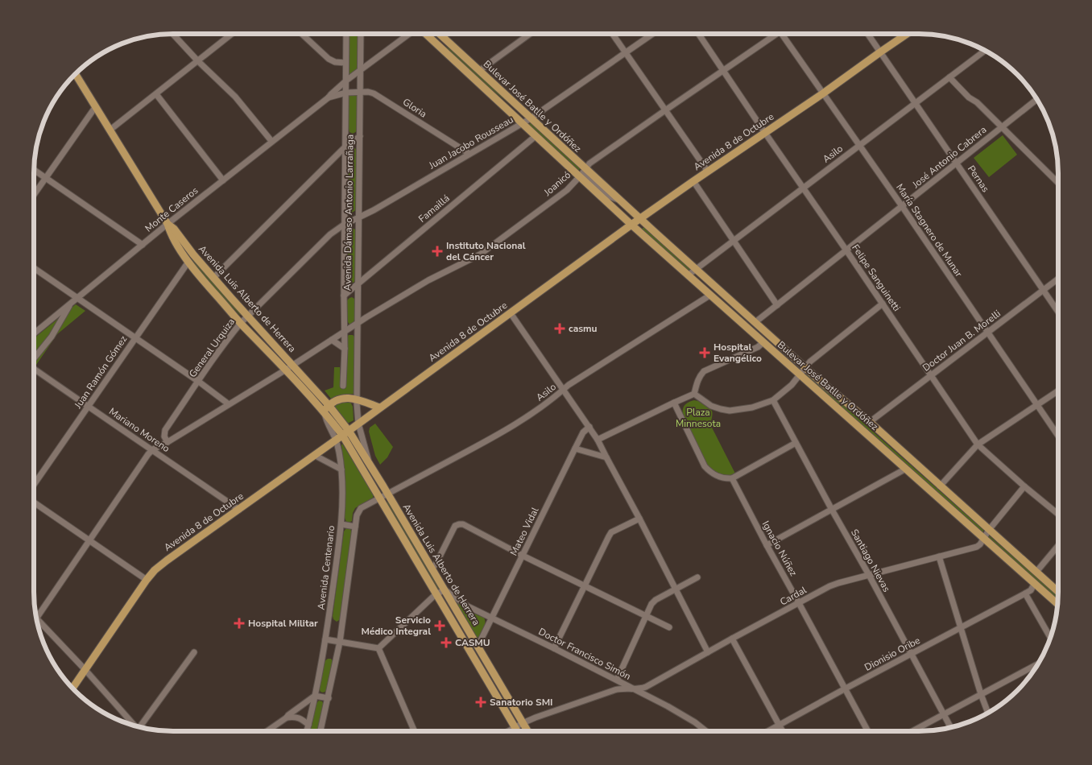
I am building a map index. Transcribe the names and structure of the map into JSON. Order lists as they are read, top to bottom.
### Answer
{
  "streets": {
    "main road": ["Bulevar José Batlle y Ordóñez", "Avenida 8 de Octubre", "Avenida Luis Alberto de Herrera"],
    "street": [
      "Gloria",
      "Juan Jacobo Rousseau",
      "Asilo",
      "José Antonio Cabrera",
      "Pernas",
      "Joanicó",
      "Famaillá",
      "Monte Caseros",
      "Avenida Dámaso Antonio Larrañaga",
      "María Stagnero de Munar",
      "Felipe Sanguinetti",
      "Doctor Juan B. Morelli",
      "General Urquiza",
      "Juan Ramón Gómez",
      "Mariano Moreno",
      "Mateo Vidal",
      "Ignacio Núñez",
      "Santiago Nievas",
      "Avenida Centenario",
      "Cardal",
      "Doctor Francisco Simón",
      "Dionisio Oribe"
    ]
  },
  "crossings": [
    ["Bulevar José Batlle y Ordóñez", "Avenida 8 de Octubre"],
    ["Bulevar José Batlle y Ordóñez", "Juan Jacobo Rousseau"],
    ["Bulevar José Batlle y Ordóñez", "Asilo"],
    ["Bulevar José Batlle y Ordóñez", "José Antonio Cabrera"],
    ["Bulevar José Batlle y Ordóñez", "Joanicó"],
    ["Bulevar José Batlle y Ordóñez", "Famaillá"],
    ["Bulevar José Batlle y Ordóñez", "Doctor Juan B. Morelli"],
    ["Bulevar José Batlle y Ordóñez", "Cardal"],
    ["Bulevar José Batlle y Ordóñez", "Dionisio Oribe"],
    ["Gloria", "Juan Jacobo Rousseau"],
    ["Gloria", "Monte Caseros"],
    ["Gloria", "Avenida Dámaso Antonio Larrañaga"],
    ["Avenida 8 de Octubre", "Pernas"],
    ["Avenida 8 de Octubre", "Avenida Dámaso Antonio Larrañaga"],
    ["Avenida 8 de Octubre", "María Stagnero de Munar"],
    ["Avenida 8 de Octubre", "Felipe Sanguinetti"],
    ["Avenida 8 de Octubre", "Avenida Luis Alberto de Herrera"],
    ["Avenida 8 de Octubre", "Mariano Moreno"],
    ["Avenida 8 de Octubre", "Avenida Centenario"],
    ["Juan Jacobo Rousseau", "Avenida Dámaso Antonio Larrañaga"],
    ["Juan Jacobo Rousseau", "General Urquiza"],
    ["Asilo", "Pernas"],
    ["Asilo", "María Stagnero de Munar"],
    ["Asilo", "Felipe Sanguinetti"],
    ["Asilo", "Avenida Luis Alberto de Herrera"],
    ["José Antonio Cabrera", "Pernas"],
    ["José Antonio Cabrera", "María Stagnero de Munar"],
    ["José Antonio Cabrera", "Felipe Sanguinetti"],
    ["Pernas", "Doctor Juan B. Morelli"],
    ["Joanicó", "Avenida Dámaso Antonio Larrañaga"],
    ["Joanicó", "Felipe Sanguinetti"],
    ["Joanicó", "Avenida Luis Alberto de Herrera"],
    ["Joanicó", "General Urquiza"],
    ["Joanicó", "Mariano Moreno"],
    ["Famaillá", "Avenida Dámaso Antonio Larrañaga"],
    ["Monte Caseros", "Avenida Dámaso Antonio Larrañaga"],
    ["Monte Caseros", "Avenida Luis Alberto de Herrera"],
    ["Avenida Dámaso Antonio Larrañaga", "Avenida Luis Alberto de Herrera"],
    ["Avenida Dámaso Antonio Larrañaga", "General Urquiza"],
    ["María Stagnero de Munar", "Doctor Juan B. Morelli"],
    ["Felipe Sanguinetti", "Doctor Juan B. Morelli"],
    ["Avenida Luis Alberto de Herrera", "General Urquiza"],
    ["Avenida Luis Alberto de Herrera", "Juan Ramón Gómez"],
    ["Avenida Luis Alberto de Herrera", "Mateo Vidal"],
    ["Avenida Luis Alberto de Herrera", "Avenida Centenario"],
    ["Avenida Luis Alberto de Herrera", "Cardal"],
    ["Avenida Luis Alberto de Herrera", "Doctor Francisco Simón"],
    ["Juan Ramón Gómez", "Mariano Moreno"],
    ["Mateo Vidal", "Doctor Francisco Simón"],
    ["Ignacio Núñez", "Cardal"],
    ["Ignacio Núñez", "Dionisio Oribe"],
    ["Santiago Nievas", "Cardal"],
    ["Santiago Nievas", "Dionisio Oribe"],
    ["Cardal", "Doctor Francisco Simón"]
  ],
  "parks": ["Plaza Minnesota"],
  "places": {
    "health": [
      "Instituto Nacional del Cáncer",
      "casmu",
      "Hospital Evangélico",
      "Hospital Militar",
      "Servicio Médico Integral",
      "CASMU",
      "Sanatorio SMI"
    ]
  }
}
